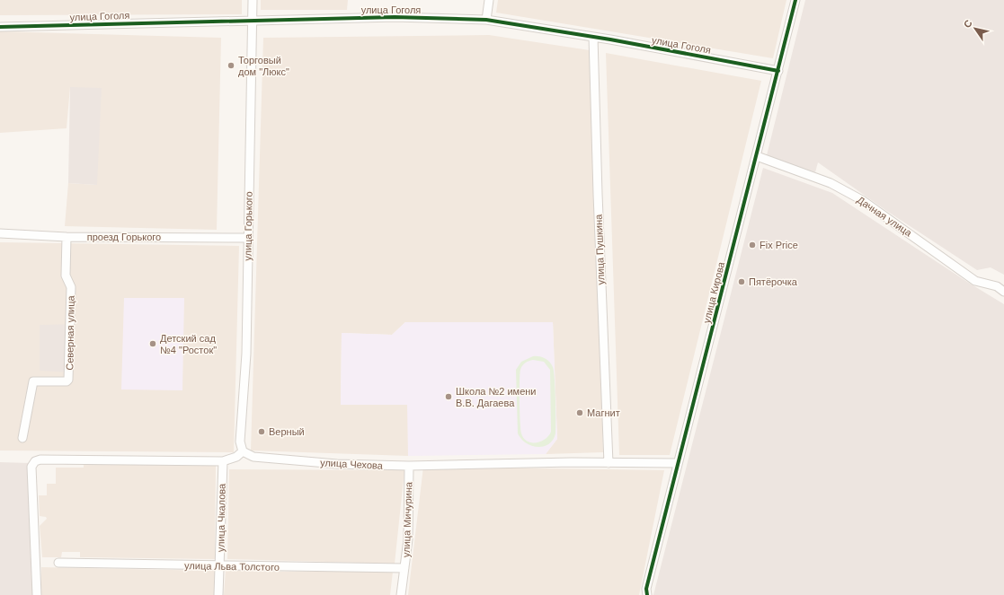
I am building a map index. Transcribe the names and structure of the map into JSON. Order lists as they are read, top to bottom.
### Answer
{
  "streets": {
    "street": [
      "улица Гоголя",
      "Дачная улица",
      "улица Горького",
      "проезд Горького",
      "улица Пушкина",
      "улица Кирова",
      "Северная улица",
      "улица Чехова",
      "улица Чкалова",
      "улица Мичурина",
      "улица Льва Толстого"
    ]
  },
  "crossings": [
    ["улица Гоголя", "улица Горького"],
    ["улица Гоголя", "улица Пушкина"],
    ["улица Гоголя", "улица Кирова"],
    ["Дачная улица", "улица Кирова"],
    ["улица Горького", "проезд Горького"],
    ["улица Горького", "улица Чехова"],
    ["проезд Горького", "Северная улица"],
    ["улица Пушкина", "улица Чехова"],
    ["улица Кирова", "улица Чехова"],
    ["улица Чехова", "улица Мичурина"],
    ["улица Чкалова", "улица Льва Толстого"],
    ["улица Мичурина", "улица Льва Толстого"]
  ],
  "places": [
    "Торговый дом \"Люкс\"",
    "Fix Price",
    "Пятёрочка",
    "Детский сад №4 \"Росток\"",
    "Школа №2 имени В.В. Дагаева",
    "Магнит",
    "Верный"
  ],
  "north": "top left"
}
